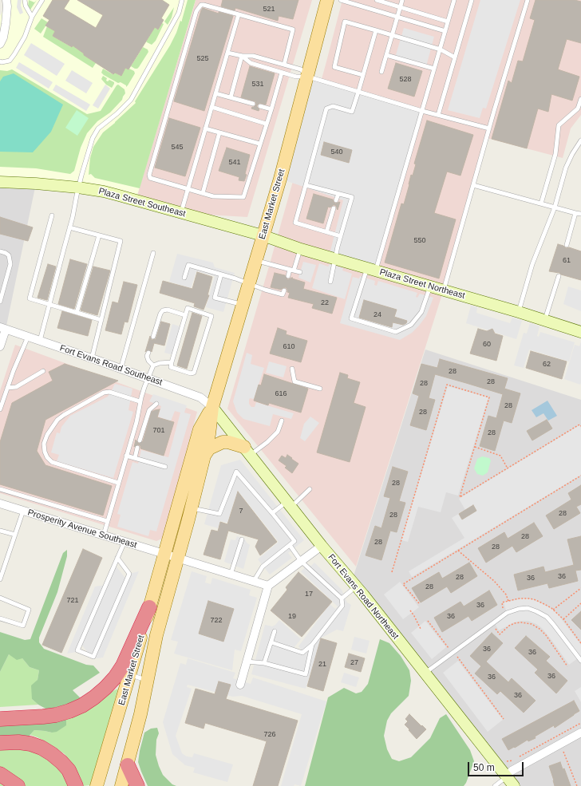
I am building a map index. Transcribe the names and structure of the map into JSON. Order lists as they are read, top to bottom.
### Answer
{
  "streets": {
    "main road": [
      "Plaza Street Southeast",
      "East Market Street",
      "Plaza Street Northeast",
      "Fort Evans Road Northeast"
    ],
    "street": ["Fort Evans Road Southeast", "Prosperity Avenue Southeast"]
  },
  "crossings": [
    ["Plaza Street Southeast", "East Market Street"],
    ["Plaza Street Southeast", "Plaza Street Northeast"],
    ["East Market Street", "Plaza Street Northeast"],
    ["East Market Street", "Fort Evans Road Southeast"],
    ["East Market Street", "Prosperity Avenue Southeast"],
    ["East Market Street", "Fort Evans Road Northeast"],
    ["Fort Evans Road Southeast", "Fort Evans Road Northeast"]
  ],
  "house_numbers": [
    "521",
    "525",
    "528",
    "531",
    "545",
    "540",
    "541",
    "550",
    "61",
    "22",
    "24",
    "60",
    "610",
    "62",
    "28",
    "28",
    "28",
    "616",
    "28",
    "28",
    "701",
    "28",
    "28",
    "7",
    "28",
    "28",
    "28",
    "28",
    "28",
    "36",
    "28",
    "36",
    "28",
    "17",
    "721",
    "36",
    "19",
    "36",
    "722",
    "36",
    "36",
    "27",
    "21",
    "36",
    "36",
    "36",
    "726"
  ],
  "scale_bar": "50 m"
}
